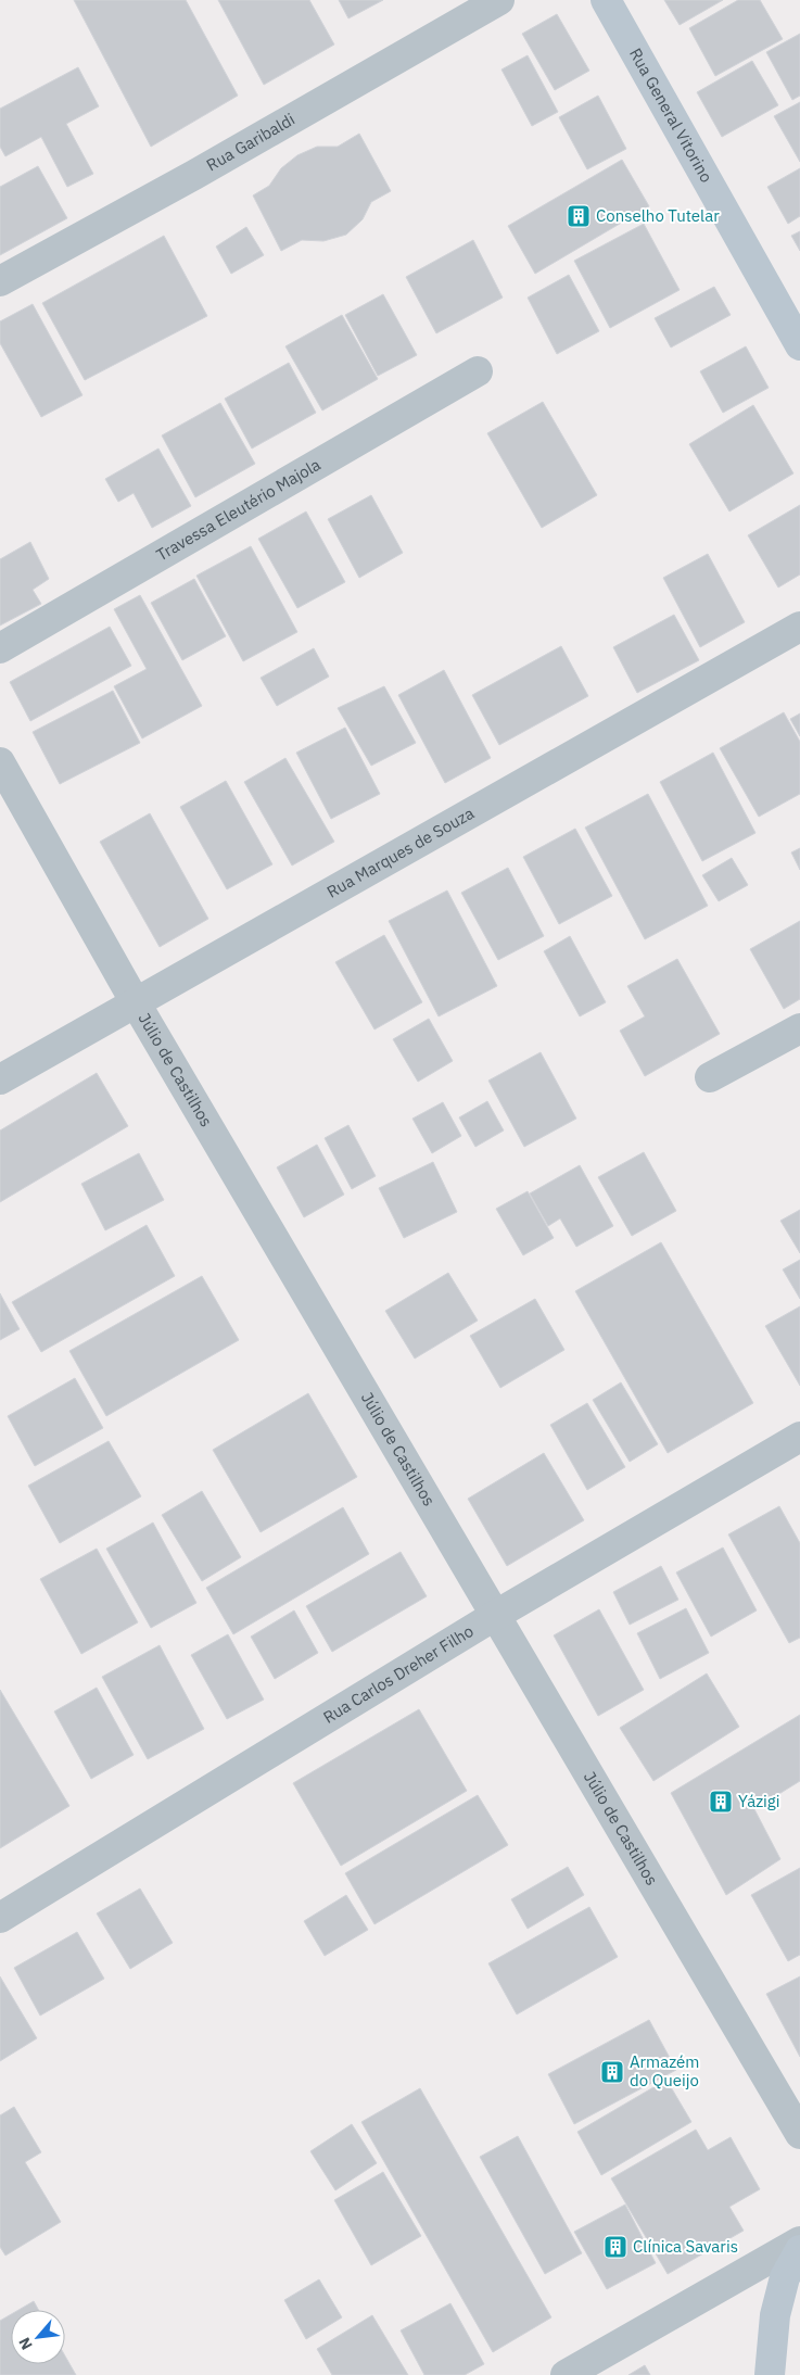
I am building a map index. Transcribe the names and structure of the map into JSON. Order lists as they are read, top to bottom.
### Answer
{
  "streets": {
    "main road": ["Rua General Vitorino"],
    "street": [
      "Rua Garibaldi",
      "Travessa Eleutério Majola",
      "Rua Marques de Souza",
      "Júlio de Castilhos",
      "Rua Carlos Dreher Filho"
    ]
  },
  "crossings": [
    ["Rua Marques de Souza", "Júlio de Castilhos"],
    ["Júlio de Castilhos", "Rua Carlos Dreher Filho"]
  ],
  "places": {
    "building": [
      "Conselho Tutelar",
      "Yázigi",
      "Armazém do Queijo",
      "Clínica Savaris"
    ]
  },
  "north": "bottom left"
}
